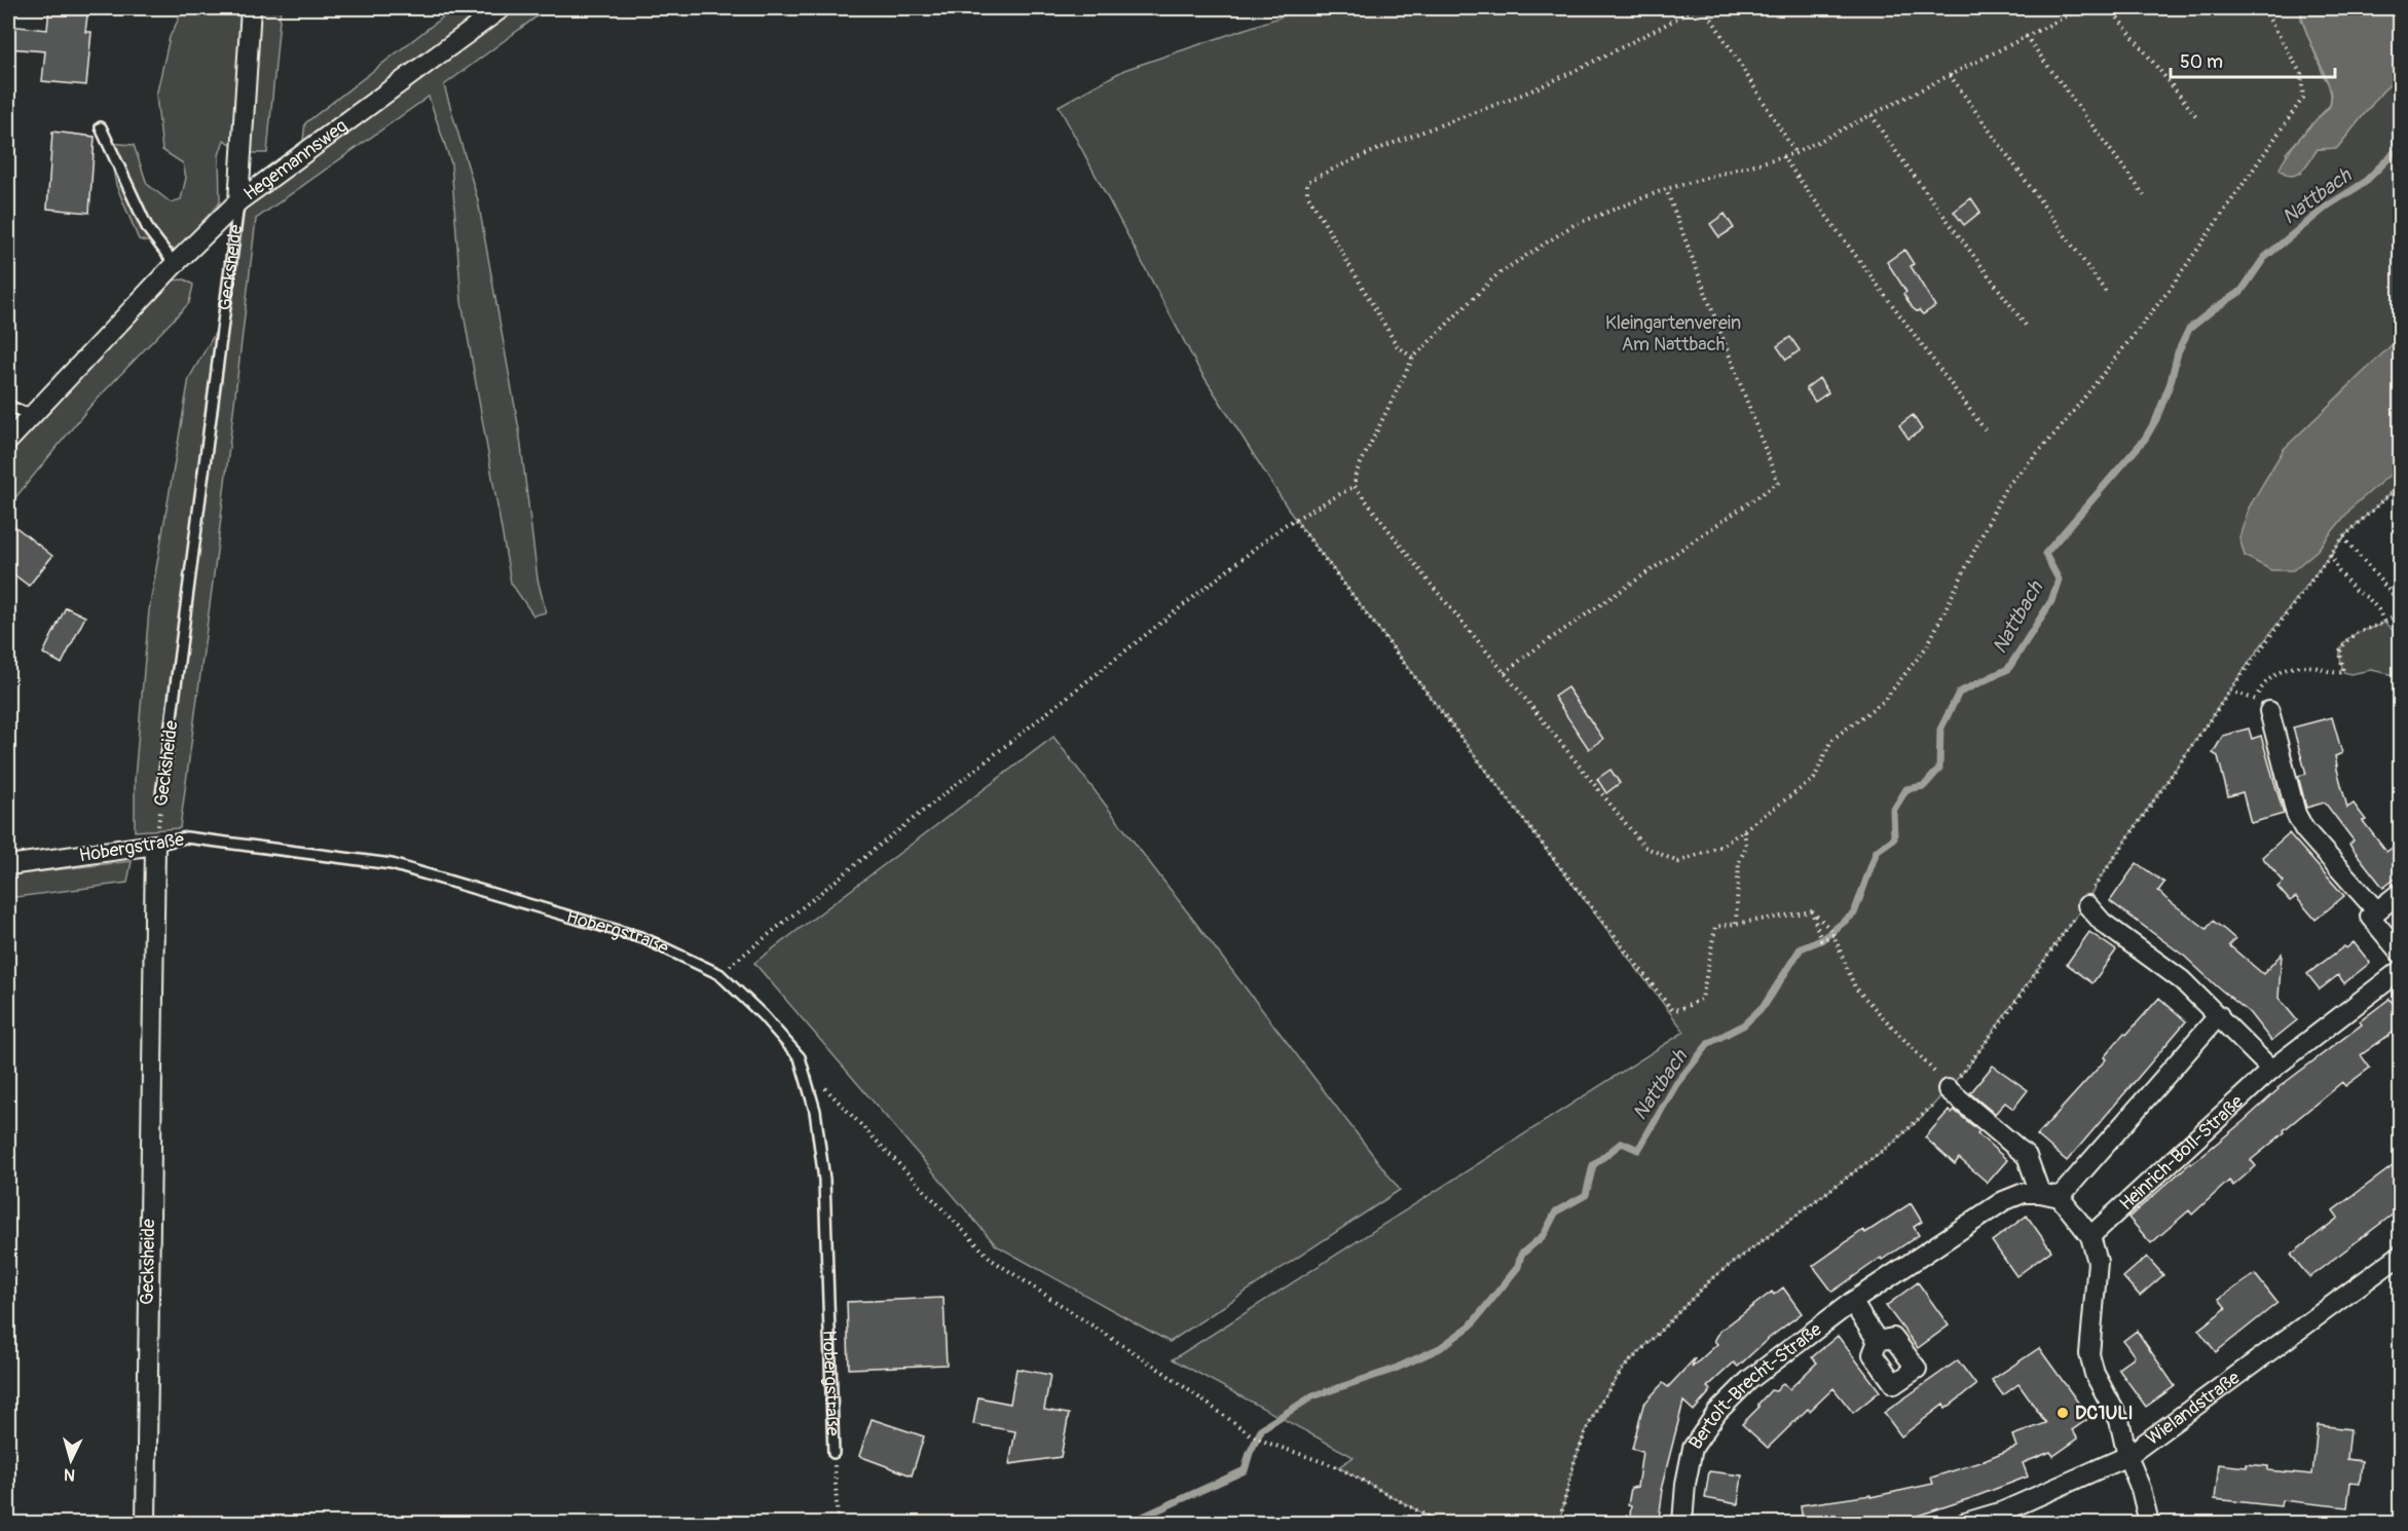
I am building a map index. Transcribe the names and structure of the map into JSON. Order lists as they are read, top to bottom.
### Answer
{
  "streets": {
    "street": [
      "Hegemannsweg",
      "Gecksheide",
      "Hobergstraße",
      "Heinrich-Böll-Straße",
      "Bertolt-Brecht-Straße",
      "Wielandstraße"
    ]
  },
  "crossings": [
    ["Hegemannsweg", "Gecksheide"],
    ["Gecksheide", "Hobergstraße"]
  ],
  "water": ["Nattbach"],
  "parks": ["Kleingartenverein Am Nattbach"],
  "places": ["DC1ULI"],
  "scale_bar": "50 m",
  "north": "bottom"
}
